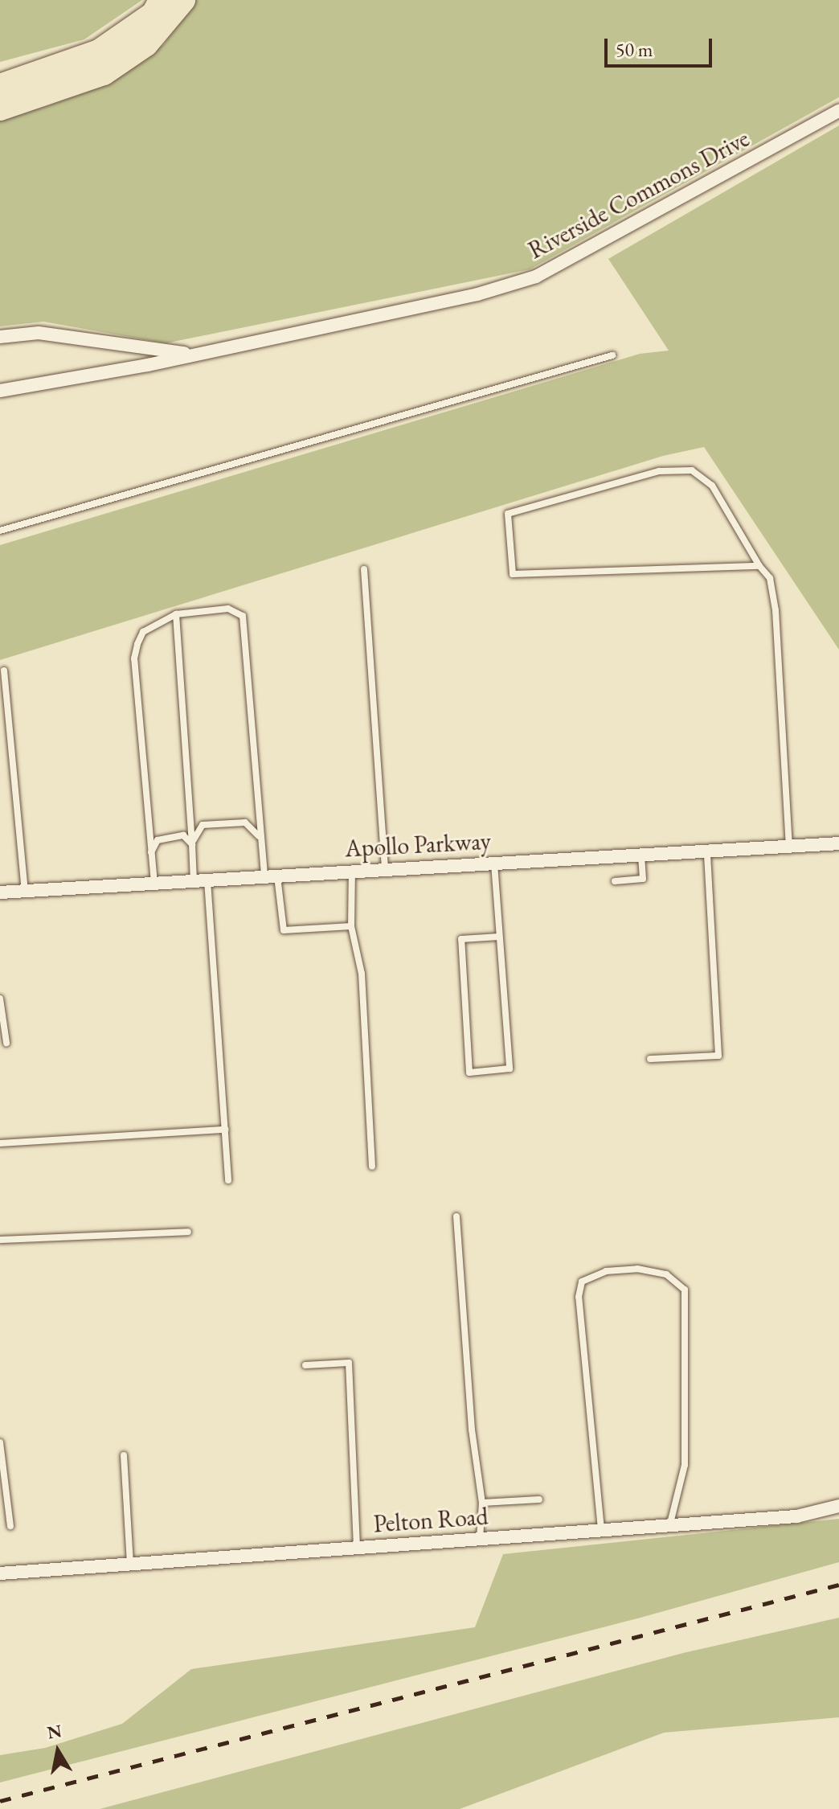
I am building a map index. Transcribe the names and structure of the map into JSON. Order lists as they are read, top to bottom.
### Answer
{
  "streets": {
    "street": ["Riverside Commons Drive", "Apollo Parkway", "Pelton Road"]
  },
  "scale_bar": "50 m",
  "north": "top"
}
